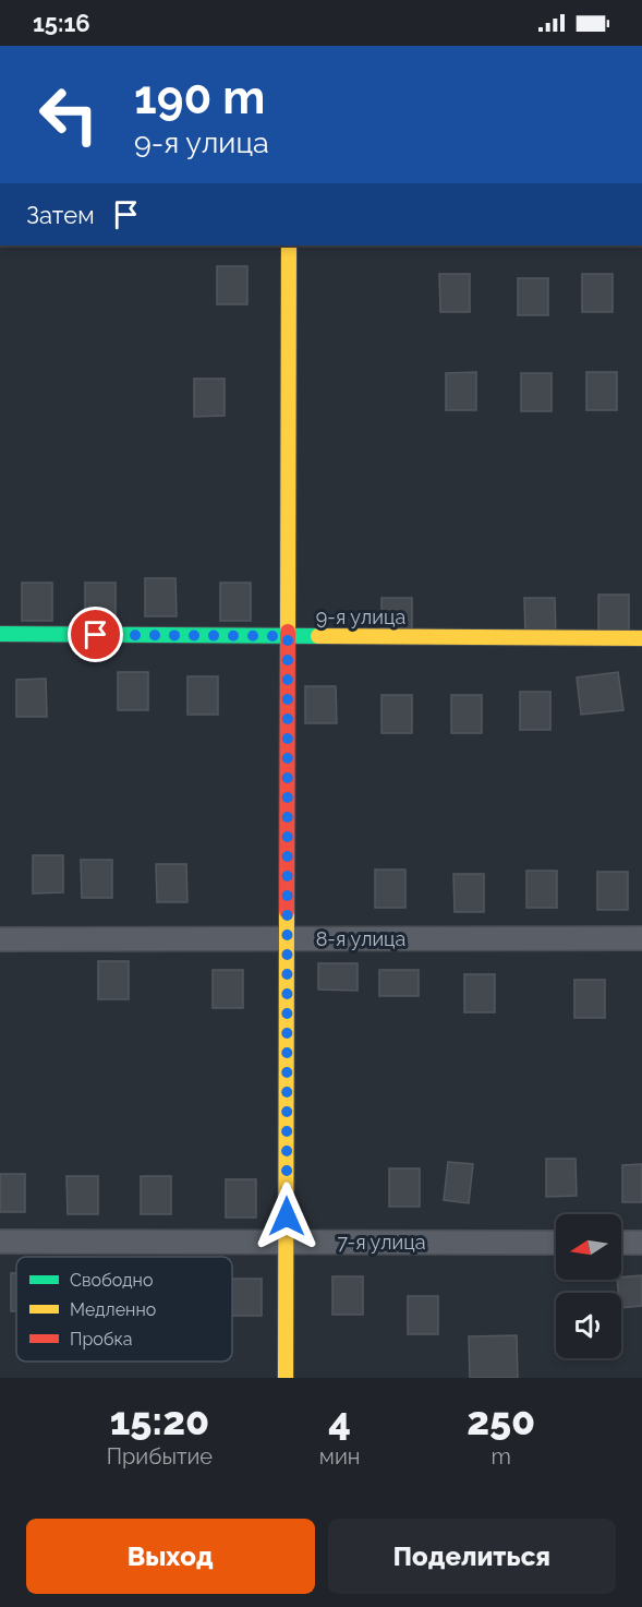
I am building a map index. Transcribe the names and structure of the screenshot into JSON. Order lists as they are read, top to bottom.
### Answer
{
  "streets": {
    "street": ["9-я улица", "8-я улица", "7-я улица"]
  },
  "legend": ["Свободно", "Медленно", "Пробка"],
  "north": "left",
  "page": {
    "status": "15:16",
    "turn": ["190 m", "9-я улица"],
    "then": "Затем",
    "eta": [
      "15:20",
      "Прибытие",
      "4",
      "мин",
      "250",
      "m"
    ],
    "buttons": ["Выход", "Поделиться"]
  }
}
